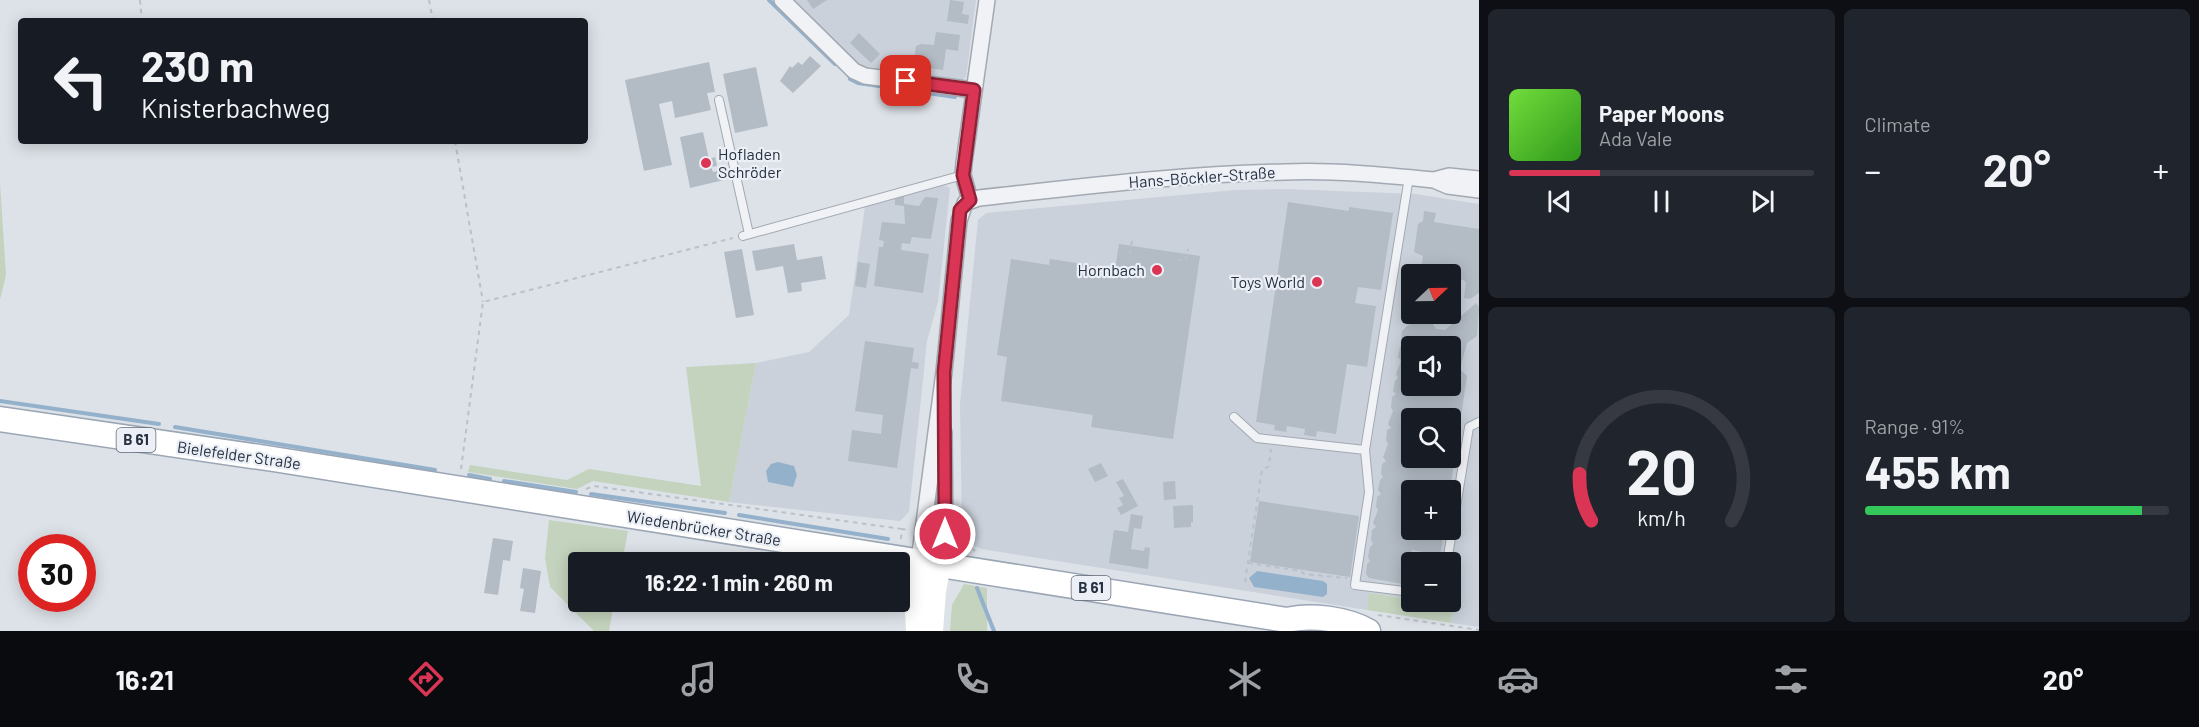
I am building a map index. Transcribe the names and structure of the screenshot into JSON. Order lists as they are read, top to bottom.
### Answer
{
  "streets": {
    "main road": ["B 61", "Bielefelder Straße", "Wiedenbrücker Straße"],
    "street": ["Hans-Böckler-Straße"]
  },
  "crossings": [
    ["Bielefelder Straße", "Wiedenbrücker Straße"]
  ],
  "places": ["Hofladen Schröder", "Hornbach", "Toys World"],
  "north": "right",
  "page": {
    "tile": [
      "Climate",
      ["Range · 91%", "455 km"]
    ],
    "turn": ["230 m", "Knisterbachweg"],
    "song": ["Paper Moons", "Ada Vale"],
    "heat": ["−", "20°", "+"],
    "map_buttons": ["+", "−"],
    "limit": "30",
    "trip": "16:22 · 1 min · 260 m",
    "tabs": ["16:21", "20°"],
    "gauge": ["20", "km/h"]
  }
}
